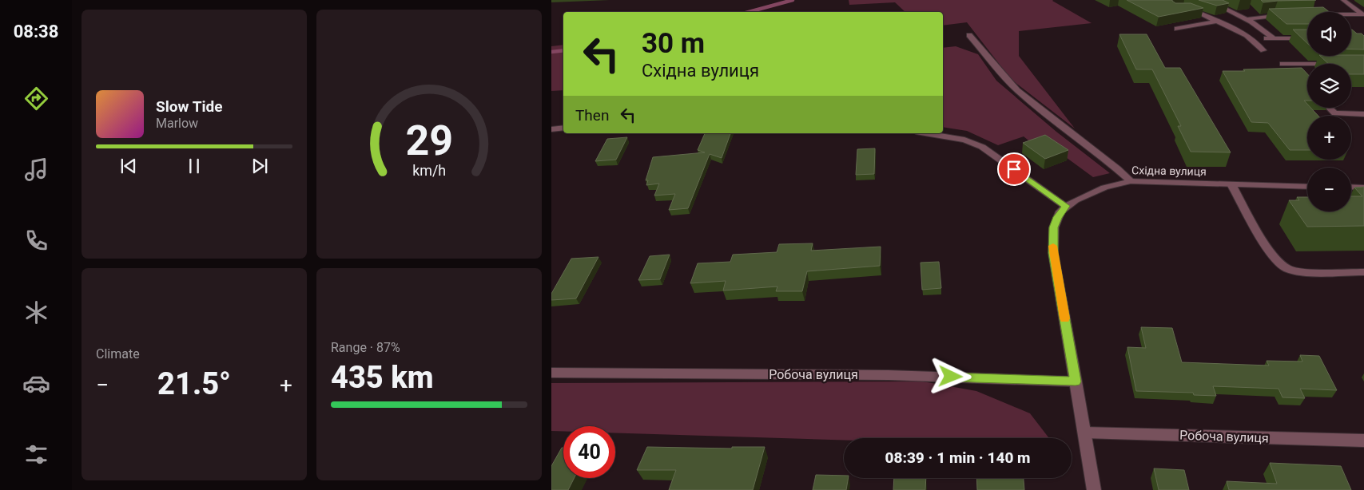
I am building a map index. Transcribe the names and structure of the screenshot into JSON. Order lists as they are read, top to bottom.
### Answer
{
  "streets": {
    "street": ["Східна вулиця", "Робоча вулиця"]
  },
  "page": {
    "tabs": "08:38",
    "map_buttons": ["+", "−"],
    "turn": ["30 m", "Східна вулиця"],
    "song": ["Slow Tide", "Marlow"],
    "then": "Then",
    "tile": [
      "Climate",
      ["Range · 87%", "435 km"]
    ],
    "heat": ["−", "21.5°", "+"],
    "limit": "40",
    "trip": "08:39 · 1 min · 140 m",
    "gauge": ["29", "km/h"]
  }
}
